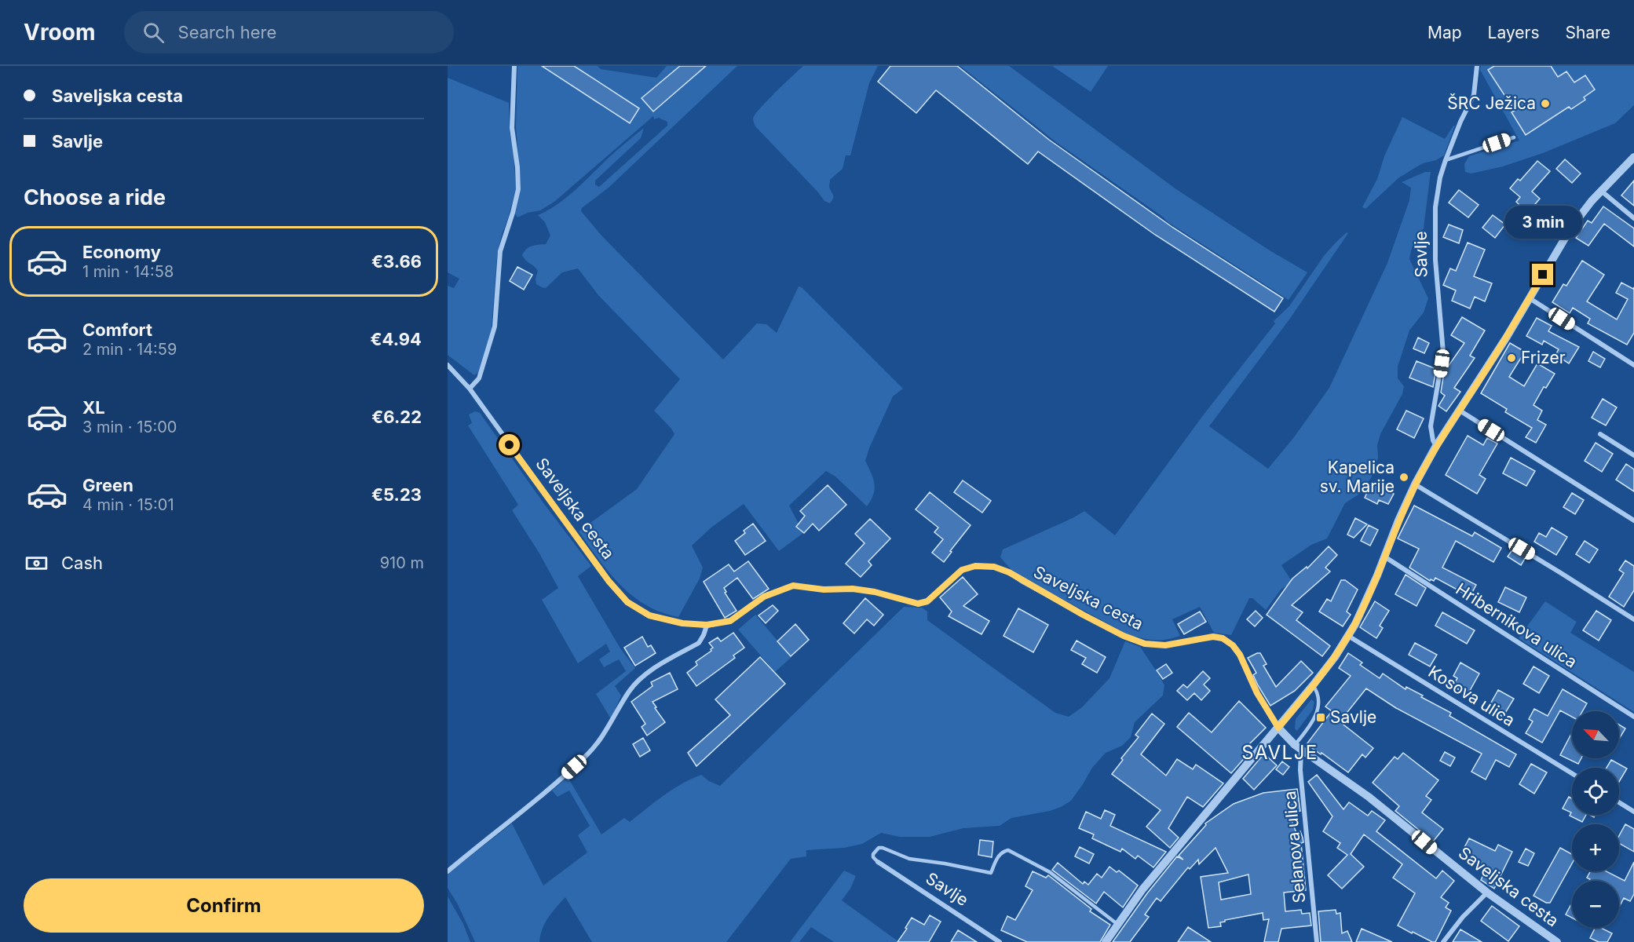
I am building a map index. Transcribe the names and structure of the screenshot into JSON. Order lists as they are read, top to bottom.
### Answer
{
  "streets": {
    "street": [
      "Savlje",
      "Saveljska cesta",
      "Hribernikova ulica",
      "Kosova ulica",
      "Selanova ulica"
    ]
  },
  "crossings": [
    ["Saveljska cesta", "Selanova ulica"]
  ],
  "districts": ["SAVLJE"],
  "places": {
    "other": ["ŠRC Ježica", "Frizer", "Kapelica sv. Marije"],
    "transit": ["Savlje"]
  },
  "north": "top left",
  "page": {
    "header": "Vroom",
    "search": "Search here",
    "nav": ["Map", "Layers", "Share"],
    "banner": ["Saveljska cesta", "Savlje"],
    "heading": "Choose a ride",
    "bubble": "3 min",
    "list": [
      {
        "name": "Economy",
        "note": "1 min · 14:58",
        "value": "€3.66"
      },
      {
        "name": "Comfort",
        "note": "2 min · 14:59",
        "value": "€4.94"
      },
      {
        "name": "XL",
        "note": "3 min · 15:00",
        "value": "€6.22"
      },
      {
        "name": "Green",
        "note": "4 min · 15:01",
        "value": "€5.23"
      }
    ],
    "pay": ["Cash", "910 m"],
    "map_buttons": ["+", "−"],
    "buttons": "Confirm"
  }
}
